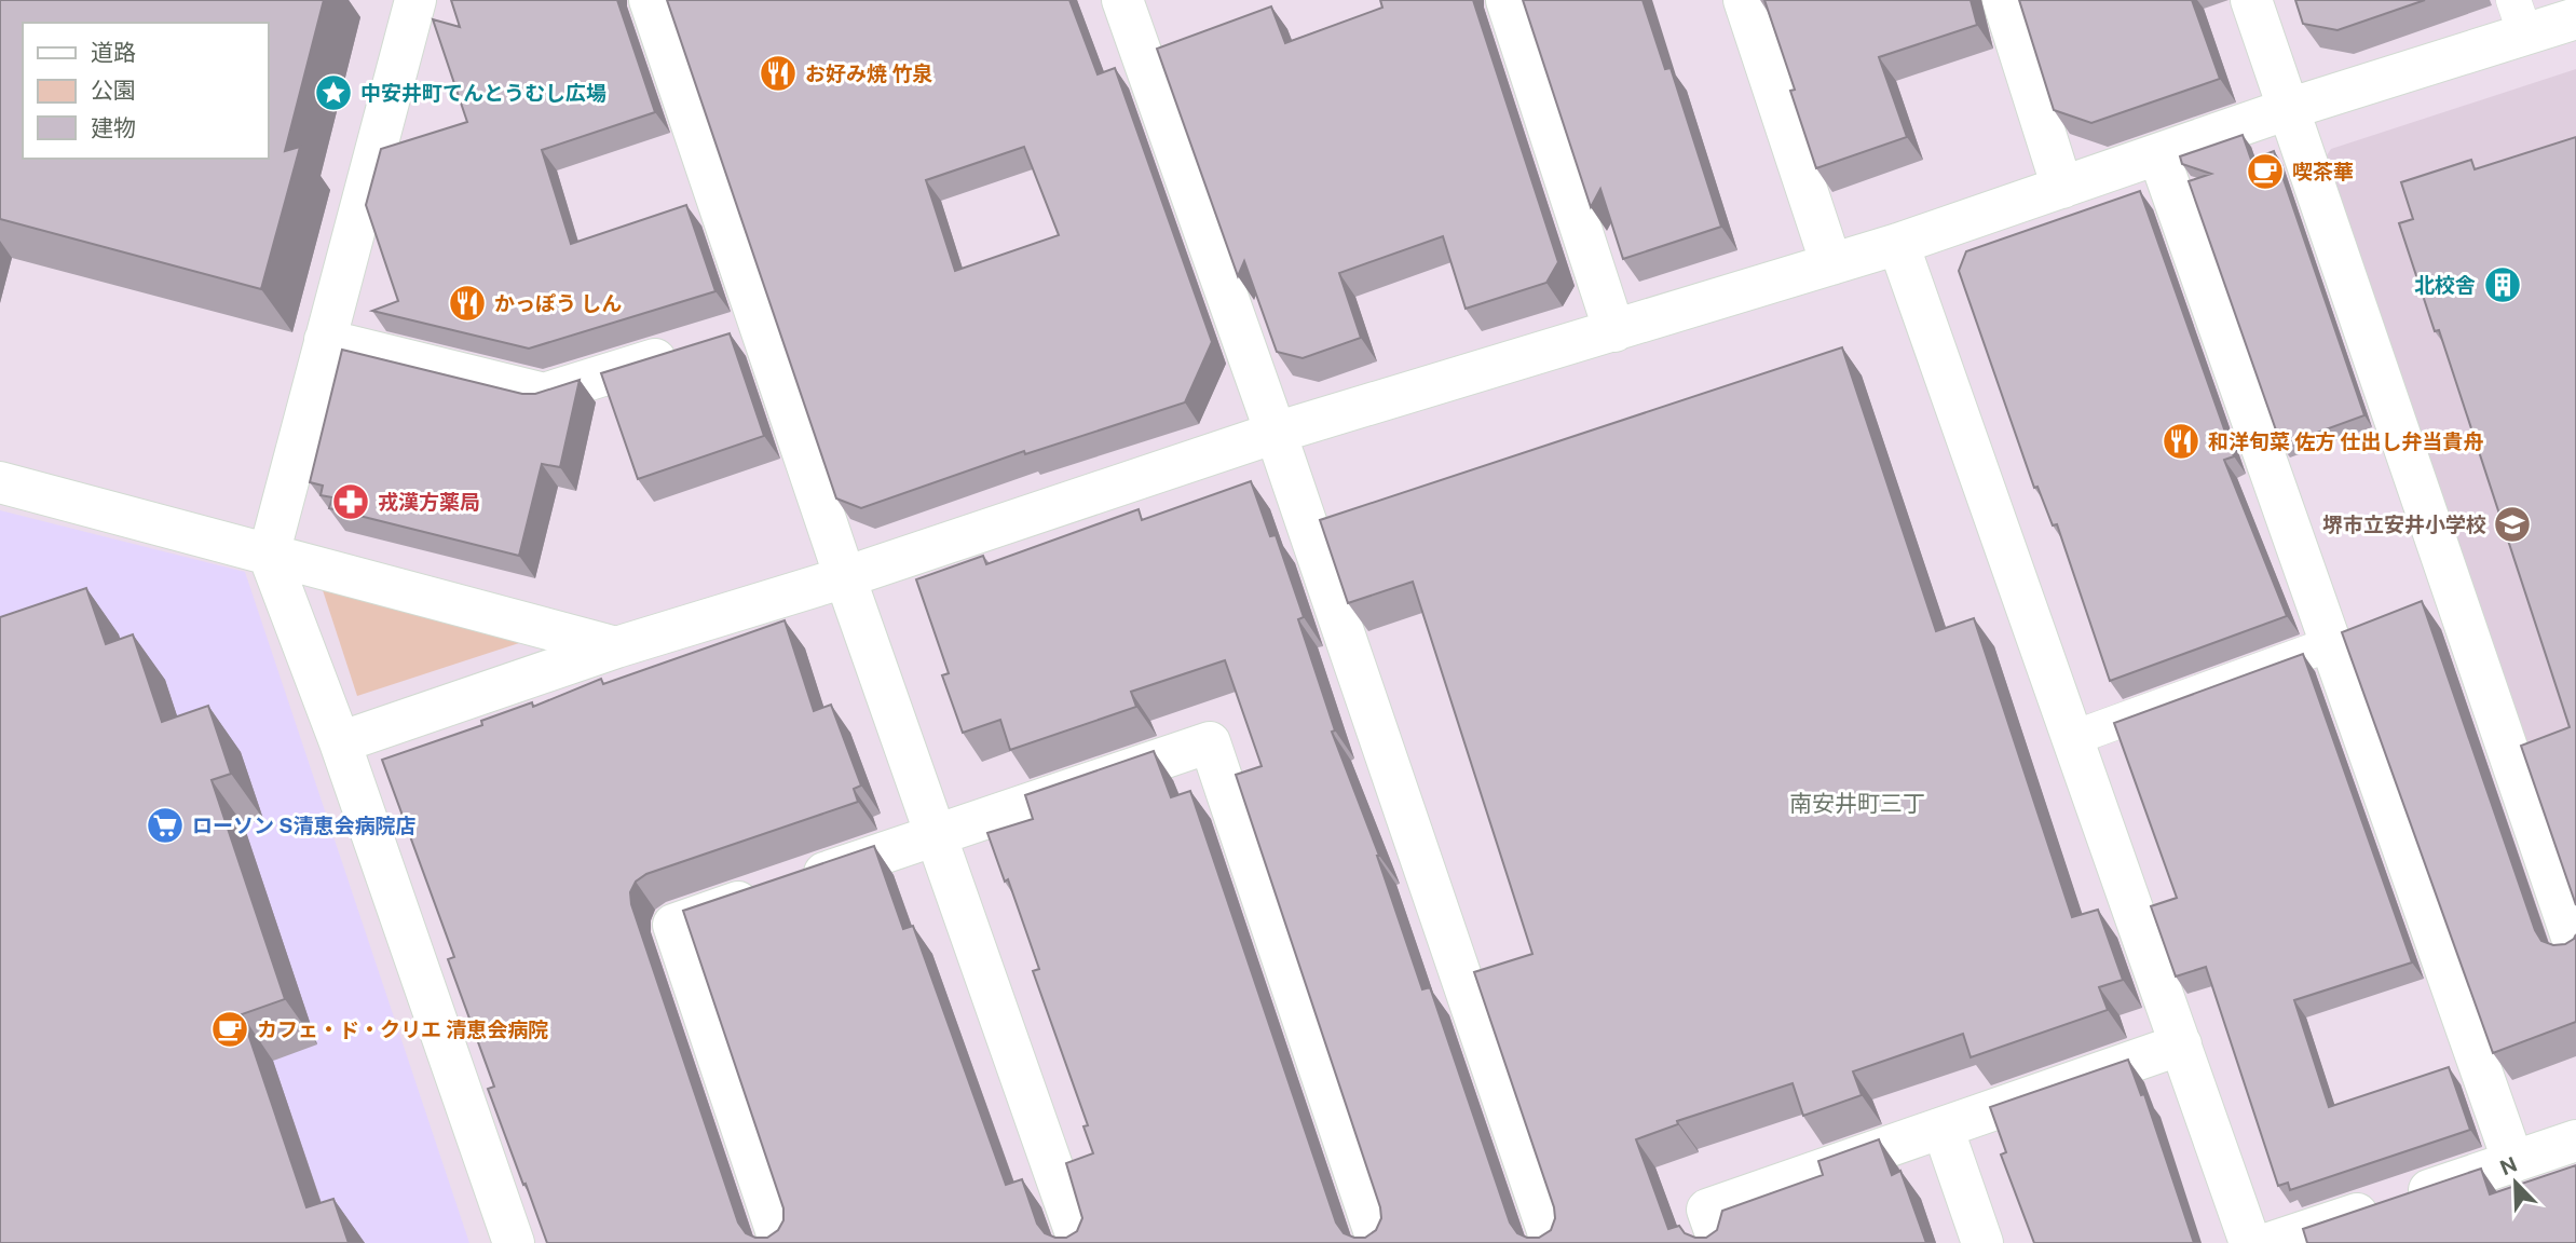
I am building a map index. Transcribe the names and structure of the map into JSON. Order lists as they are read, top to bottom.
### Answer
{
  "districts": ["南安井町三丁"],
  "places": {
    "restaurant": ["お好み焼 竹泉", "かっぽう しん", "和洋旬菜 佐方 仕出し弁当貴舟"],
    "place": ["中安井町てんとうむし広場"],
    "cafe": ["喫茶華", "カフェ・ド・クリエ 清恵会病院"],
    "building": ["北校舎"],
    "pharmacy": ["戎漢方薬局"],
    "school or university": ["堺市立安井小学校"],
    "supermarket": ["ローソン S清恵会病院店"]
  },
  "legend": ["道路", "公園", "建物"],
  "north": "top left"
}
